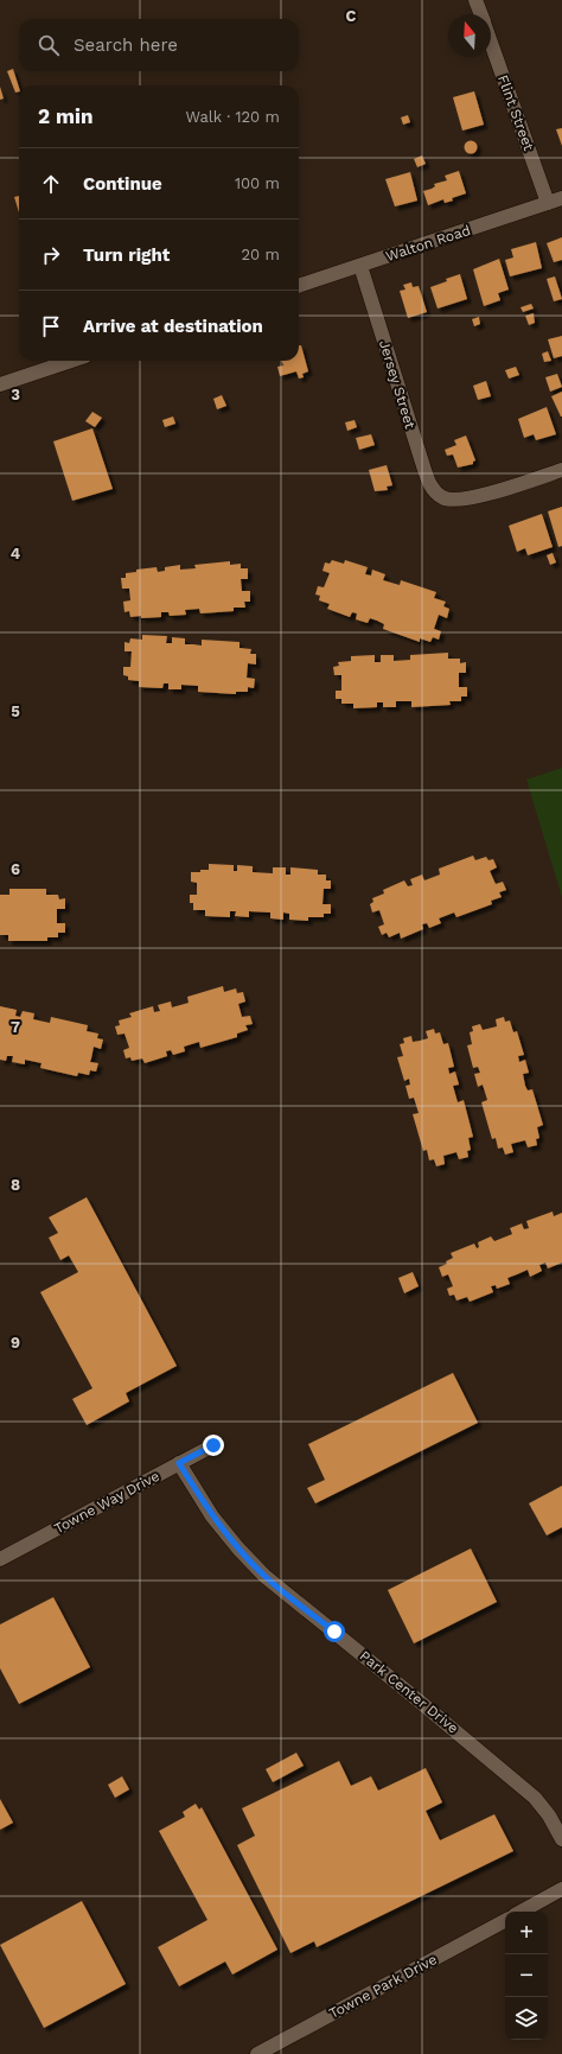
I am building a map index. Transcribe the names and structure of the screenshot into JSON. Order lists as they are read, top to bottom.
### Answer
{
  "streets": {
    "street": [
      "Flint Street",
      "Walton Road",
      "Jersey Street",
      "Towne Way Drive",
      "Park Center Drive",
      "Towne Park Drive"
    ]
  },
  "crossings": [
    ["Flint Street", "Walton Road"],
    ["Walton Road", "Jersey Street"],
    ["Towne Way Drive", "Park Center Drive"]
  ],
  "north": "top",
  "page": {
    "search": "Search here",
    "heading": ["2 min", "Walk · 120 m"],
    "list": [
      ["Continue", "100 m"],
      ["Turn right", "20 m"],
      "Arrive at destination"
    ],
    "map_buttons": ["+", "−"]
  },
  "grid": {
    "columns": ["C"],
    "rows": [
      "3",
      "4",
      "5",
      "6",
      "7",
      "8",
      "9"
    ]
  }
}
